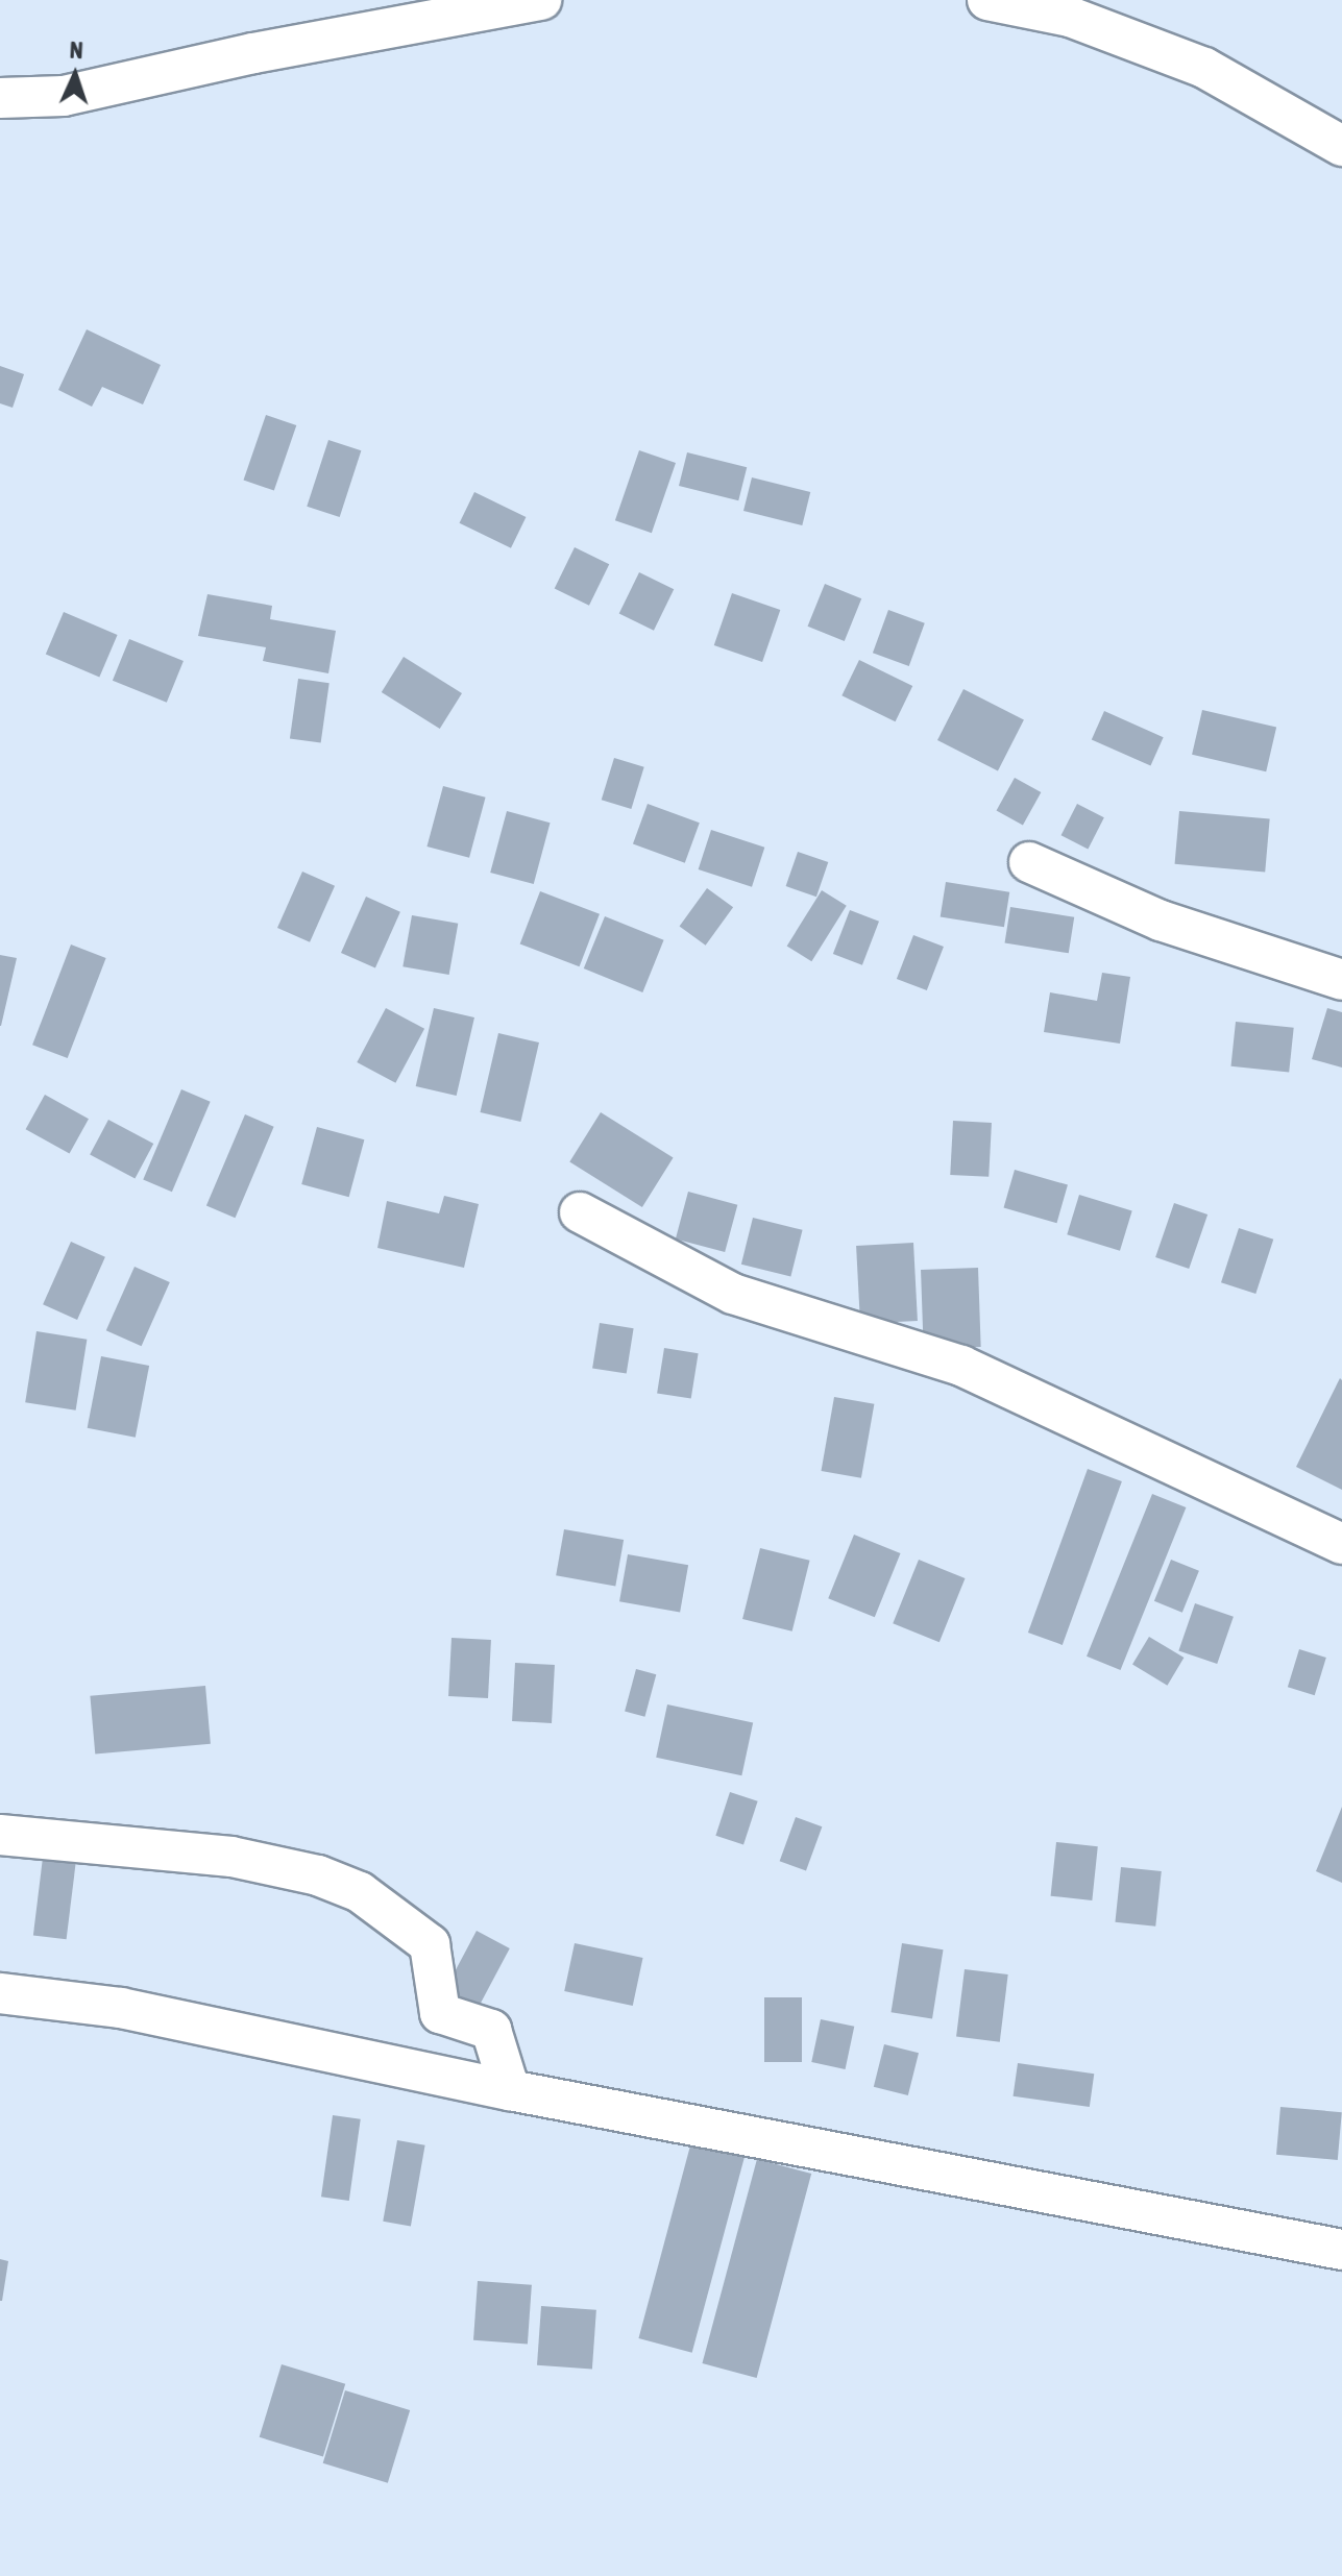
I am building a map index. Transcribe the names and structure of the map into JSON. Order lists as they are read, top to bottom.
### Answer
{
  "north": "top"
}
